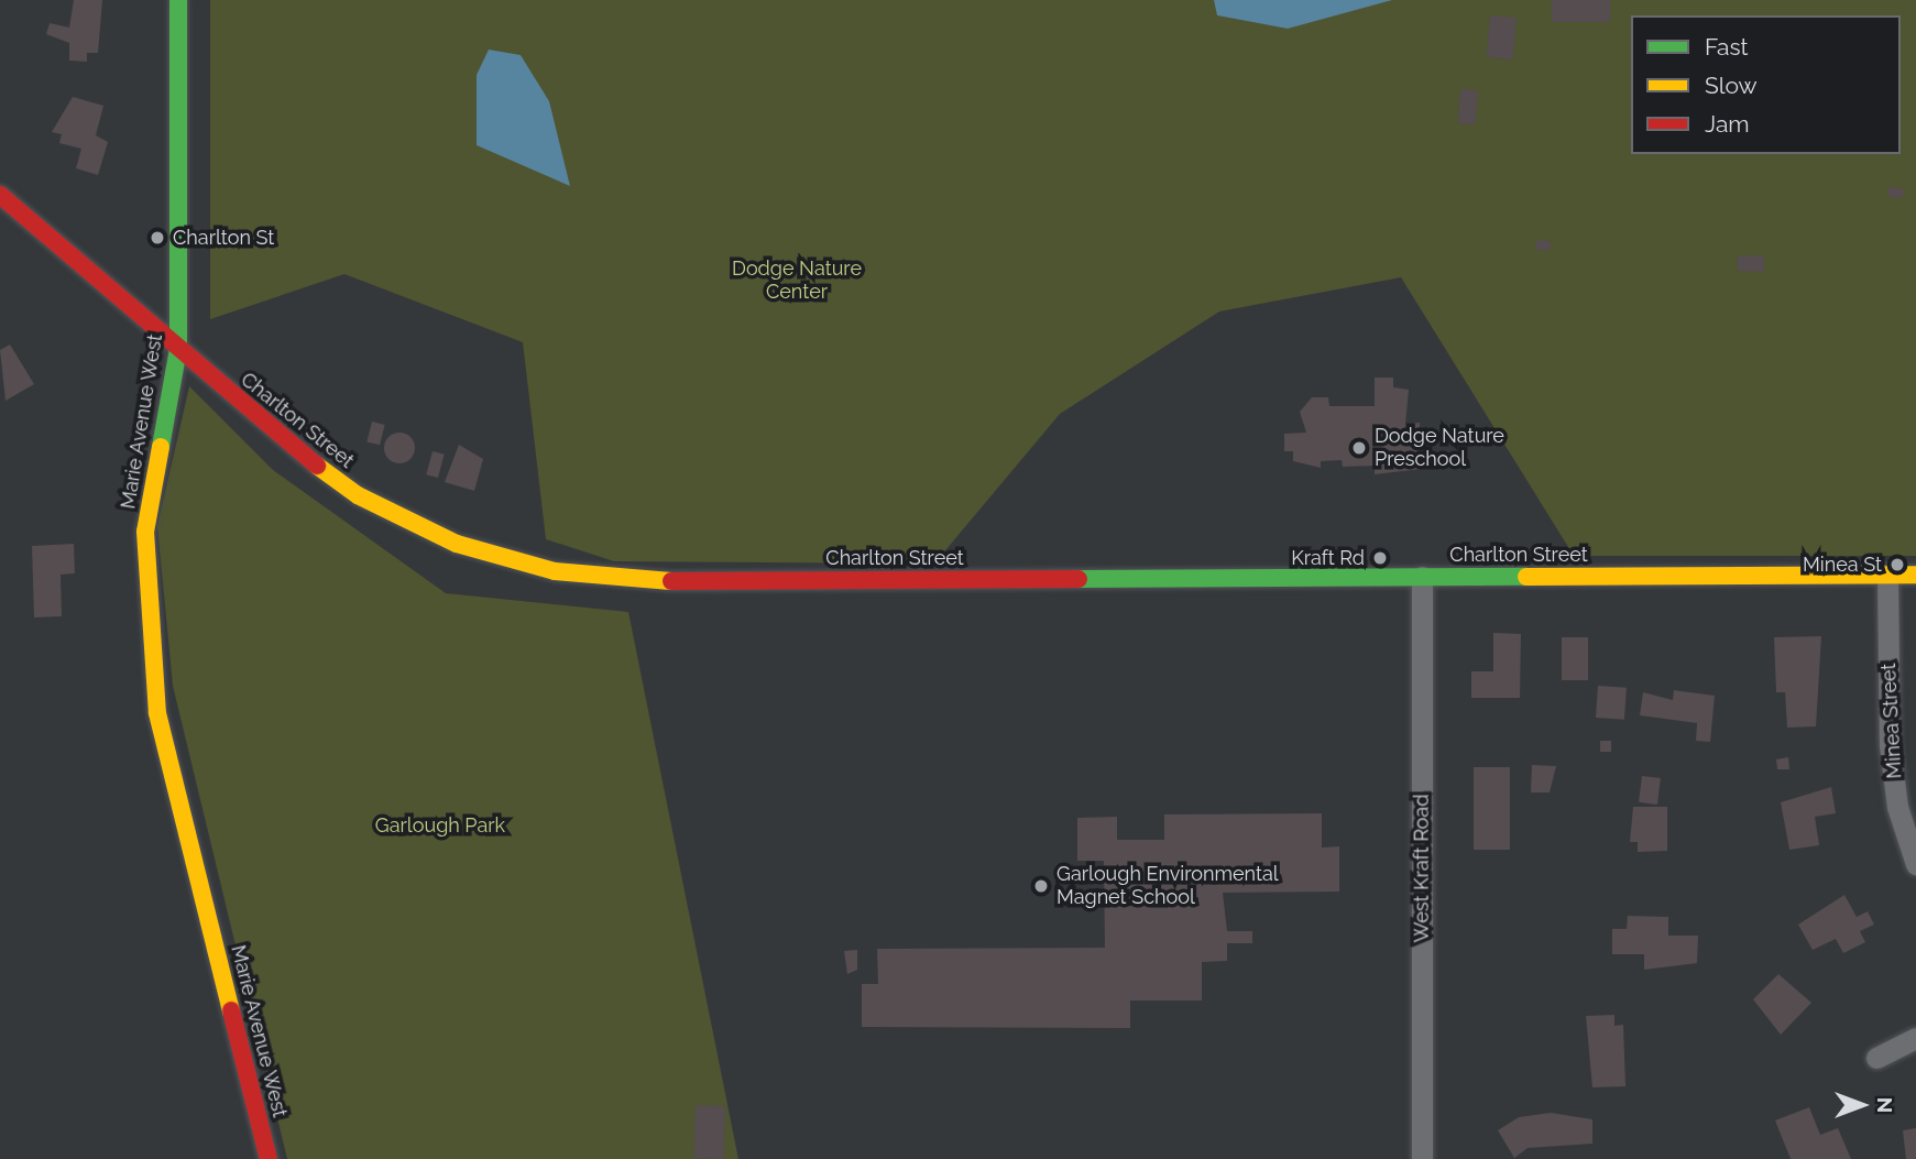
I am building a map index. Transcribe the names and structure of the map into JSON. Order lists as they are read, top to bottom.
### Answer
{
  "streets": {
    "street": [
      "Charlton Street",
      "Marie Avenue West",
      "Minea Street",
      "West Kraft Road"
    ]
  },
  "crossings": [
    ["Charlton Street", "Marie Avenue West"],
    ["Charlton Street", "Minea Street"],
    ["Charlton Street", "West Kraft Road"]
  ],
  "parks": ["Dodge Nature Center", "Garlough Park"],
  "places": [
    "Charlton St",
    "Dodge Nature Preschool",
    "Kraft Rd",
    "Minea St",
    "Garlough Environmental Magnet School"
  ],
  "legend": ["Fast", "Slow", "Jam"],
  "north": "right"
}
